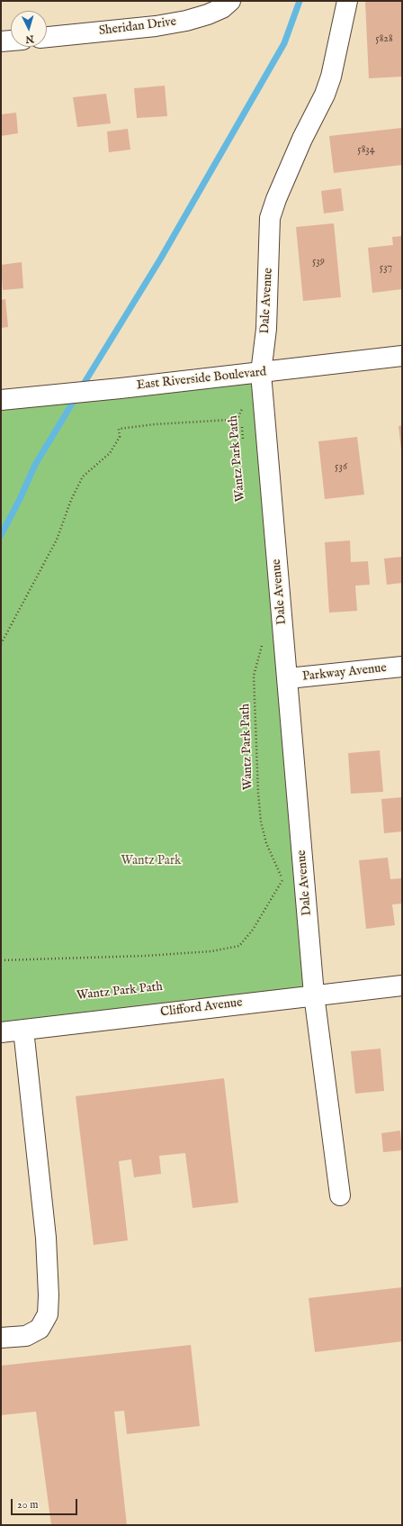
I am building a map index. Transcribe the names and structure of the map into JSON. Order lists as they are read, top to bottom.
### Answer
{
  "streets": {
    "street": [
      "Sheridan Drive",
      "Dale Avenue",
      "East Riverside Boulevard",
      "Parkway Avenue",
      "Clifford Avenue"
    ],
    "path": ["Wantz Park Path"]
  },
  "crossings": [
    ["Dale Avenue", "East Riverside Boulevard"],
    ["Dale Avenue", "Parkway Avenue"],
    ["Dale Avenue", "Clifford Avenue"]
  ],
  "parks": ["Wantz Park"],
  "house_numbers": [
    "5828",
    "5834",
    "539",
    "537",
    "536"
  ],
  "scale_bar": "20 m",
  "north": "bottom"
}
